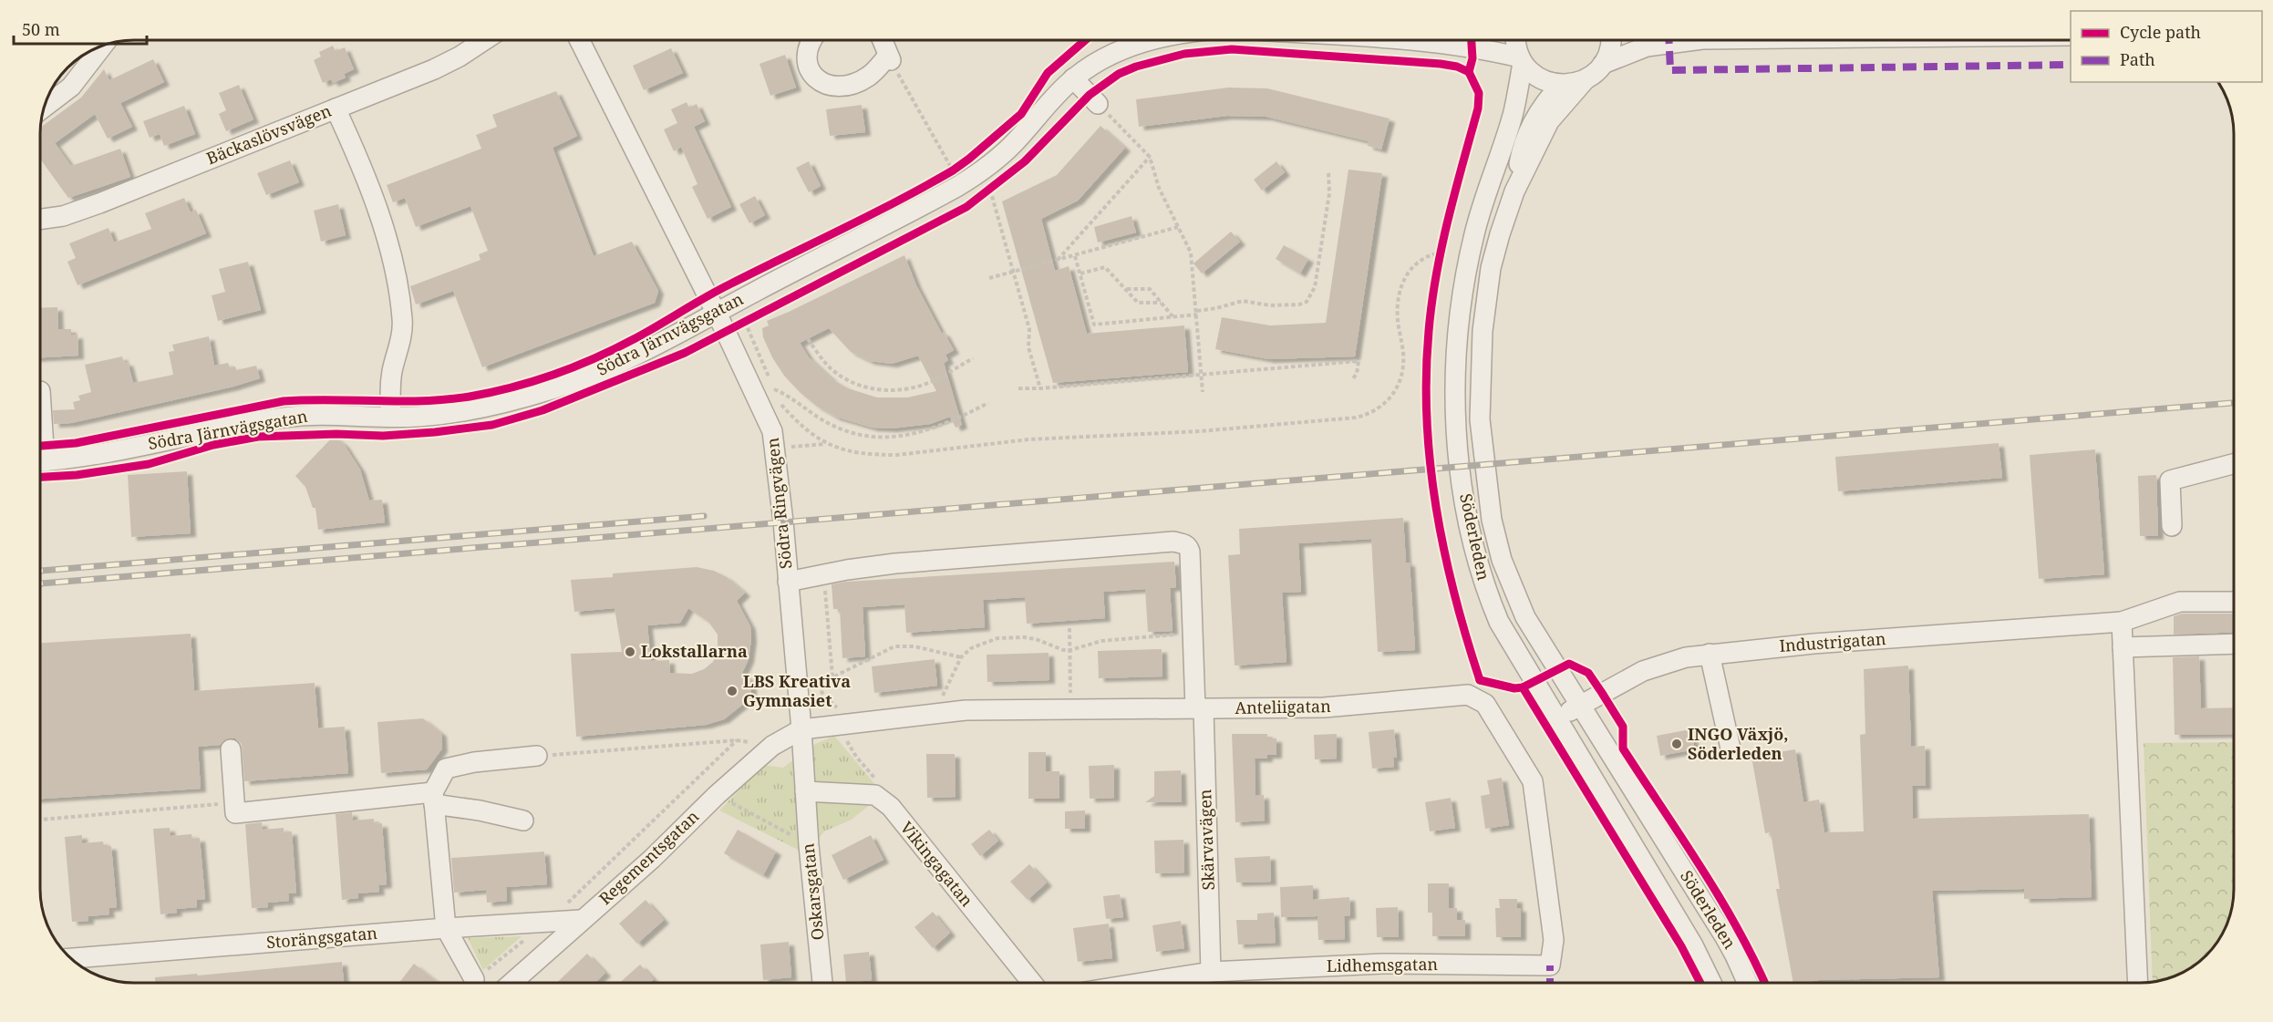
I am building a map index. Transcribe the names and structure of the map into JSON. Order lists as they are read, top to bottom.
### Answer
{
  "streets": {
    "street": [
      "Bäckaslövsvägen",
      "Södra Järnvägsgatan",
      "Södra Ringvägen",
      "Söderleden",
      "Industrigatan",
      "Anteliigatan",
      "Skärvavägen",
      "Regementsgatan",
      "Vikingagatan",
      "Oskarsgatan",
      "Storängsgatan",
      "Lidhemsgatan"
    ]
  },
  "crossings": [
    ["Södra Järnvägsgatan", "Södra Ringvägen"],
    ["Södra Ringvägen", "Anteliigatan"],
    ["Södra Ringvägen", "Regementsgatan"],
    ["Södra Ringvägen", "Vikingagatan"],
    ["Södra Ringvägen", "Oskarsgatan"],
    ["Söderleden", "Industrigatan"],
    ["Anteliigatan", "Skärvavägen"],
    ["Anteliigatan", "Regementsgatan"],
    ["Anteliigatan", "Lidhemsgatan"],
    ["Skärvavägen", "Lidhemsgatan"],
    ["Regementsgatan", "Storängsgatan"],
    ["Vikingagatan", "Oskarsgatan"]
  ],
  "places": ["Lokstallarna", "LBS Kreativa Gymnasiet", "INGO Växjö, Söderleden"],
  "legend": ["Cycle path", "Path"],
  "scale_bar": "50 m"
}
